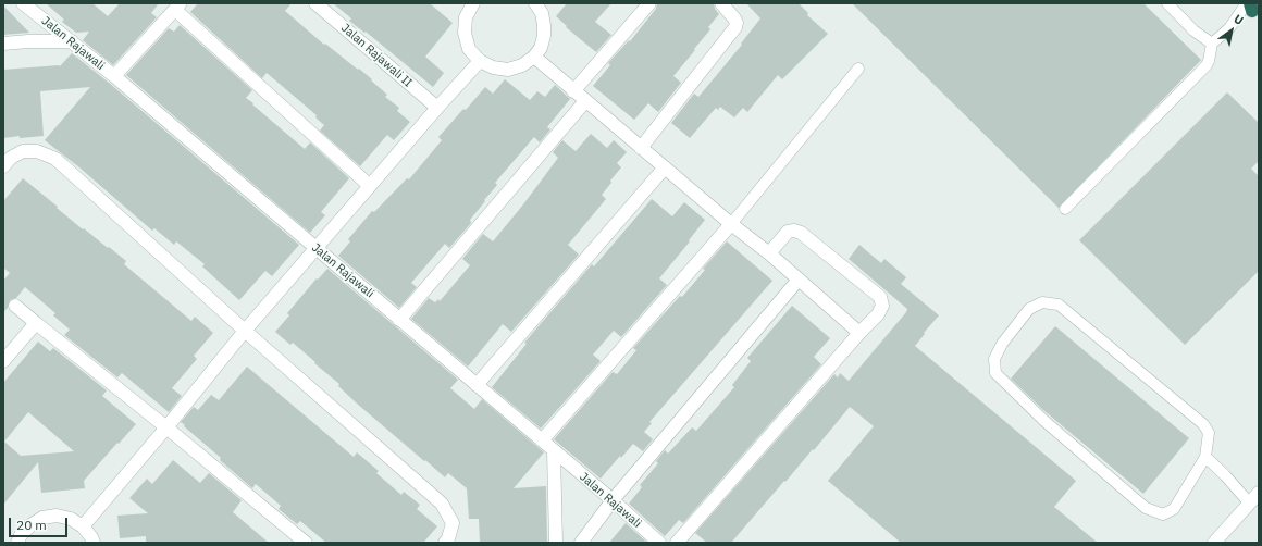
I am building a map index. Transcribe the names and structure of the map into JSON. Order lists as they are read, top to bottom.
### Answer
{
  "streets": {
    "street": ["Jalan Rajawali", "Jalan Rajawali II"]
  },
  "scale_bar": "20 m",
  "north": "top right"
}
